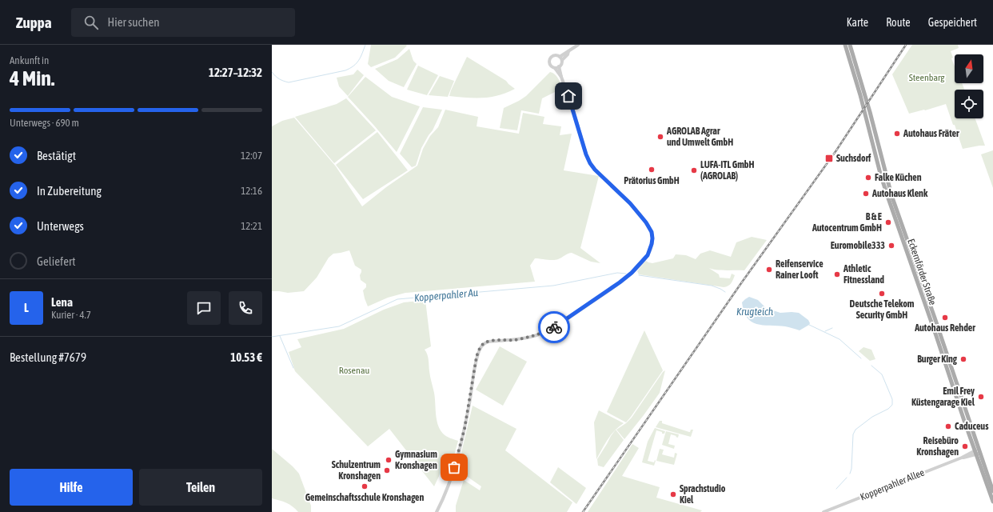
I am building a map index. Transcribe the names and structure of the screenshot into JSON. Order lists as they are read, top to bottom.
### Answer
{
  "streets": {
    "main road": ["Eckernförder Straße"],
    "street": ["Kopperpahler Allee"]
  },
  "crossings": [
    ["Eckernförder Straße", "Kopperpahler Allee"]
  ],
  "water": ["Kopperpahler Au", "Krugteich"],
  "parks": ["Steenbarg", "Rosenau"],
  "places": {
    "other": [
      "Autohaus Fräter",
      "AGROLAB Agrar und Umwelt GmbH",
      "Prätorius GmbH",
      "LUFA-ITL GmbH (AGROLAB)",
      "Falke Küchen",
      "Autohaus Klenk",
      "B & E Autocentrum GmbH",
      "Euromobile333",
      "Reifenservice Rainer Looft",
      "Athletic Fitnessland",
      "Deutsche Telekom Security GmbH",
      "Autohaus Rehder",
      "Burger King",
      "Emil Frey Küstengarage Kiel",
      "Caduceus",
      "Reisebüro Kronshagen",
      "Gymnasium Kronshagen",
      "Schulzentrum Kronshagen",
      "Gemeinschaftsschule Kronshagen",
      "Sprachstudio Kiel"
    ],
    "transit": ["Suchsdorf"]
  },
  "north": "top",
  "page": {
    "header": "Zuppa",
    "search": "Hier suchen",
    "nav": ["Karte", "Route", "Gespeichert"],
    "heading": ["4 Min.", "Ankunft in", "12:27–12:32"],
    "panel": [
      "Lena",
      "Kurier · 4.7",
      "Bestellung #7679",
      "10.53 €"
    ],
    "bar": "Unterwegs · 690 m",
    "list": [
      ["Bestätigt", "12:07"],
      ["In Zubereitung", "12:16"],
      ["Unterwegs", "12:21"],
      "Geliefert"
    ],
    "round": "L",
    "buttons": ["Hilfe", "Teilen"]
  }
}
